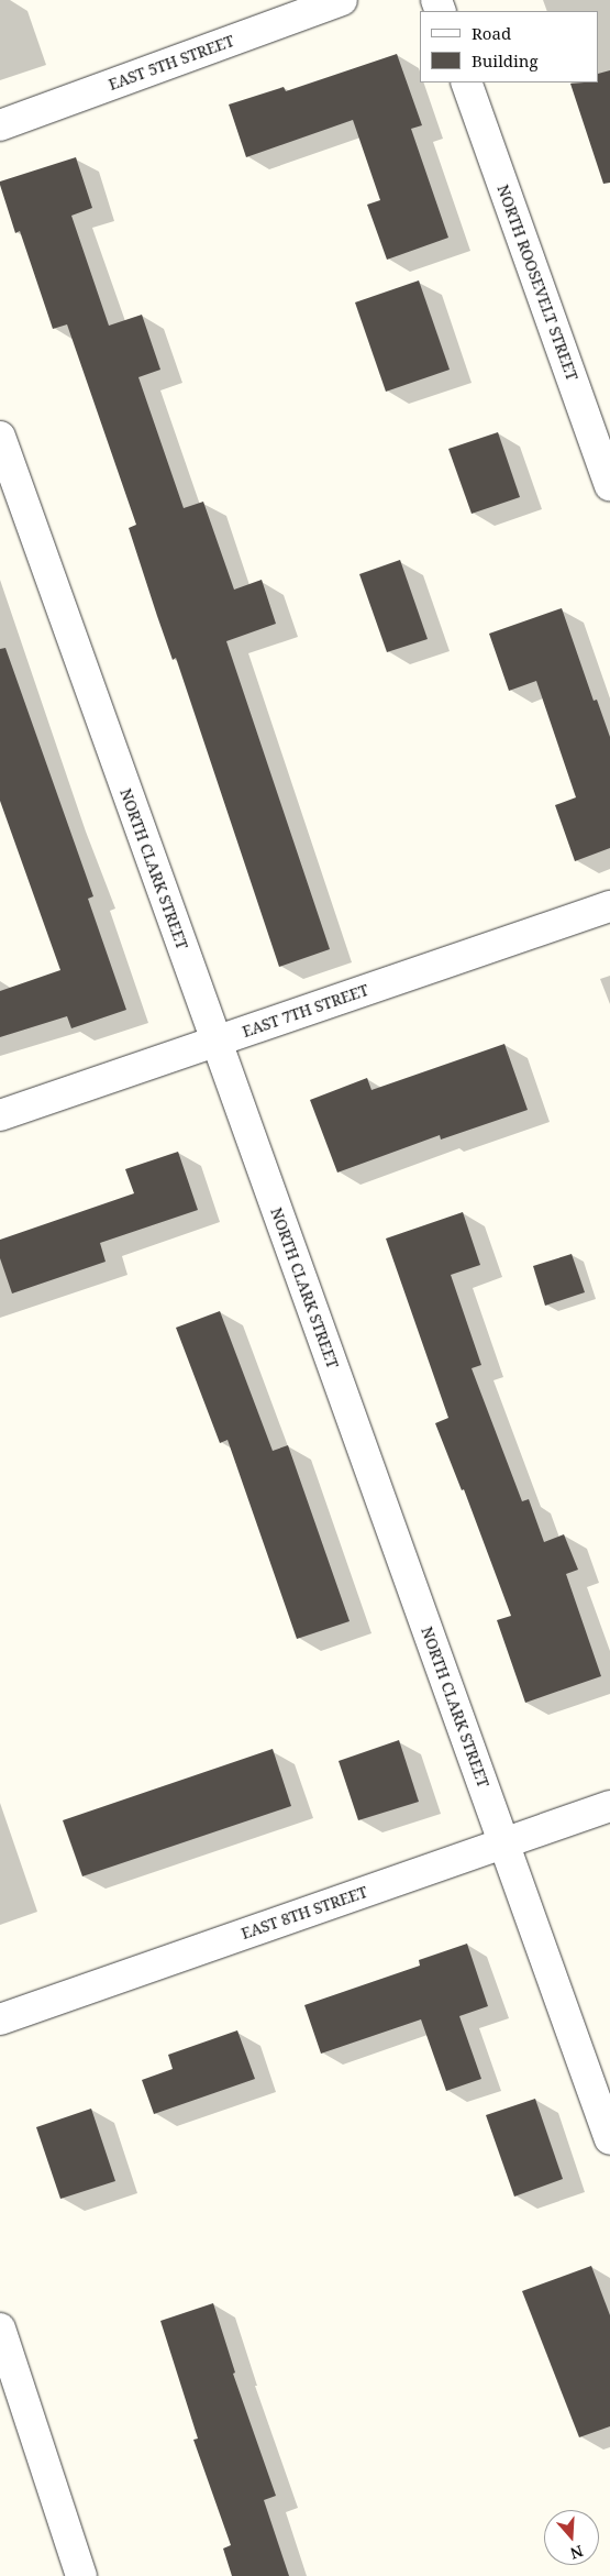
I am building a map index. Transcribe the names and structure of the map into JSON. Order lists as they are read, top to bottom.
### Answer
{
  "streets": {
    "street": [
      "EAST 5TH STREET",
      "NORTH ROOSEVELT STREET",
      "NORTH CLARK STREET",
      "EAST 7TH STREET",
      "EAST 8TH STREET"
    ]
  },
  "crossings": [
    ["NORTH CLARK STREET", "EAST 7TH STREET"],
    ["NORTH CLARK STREET", "EAST 8TH STREET"]
  ],
  "legend": ["Road", "Building"],
  "north": "bottom"
}
